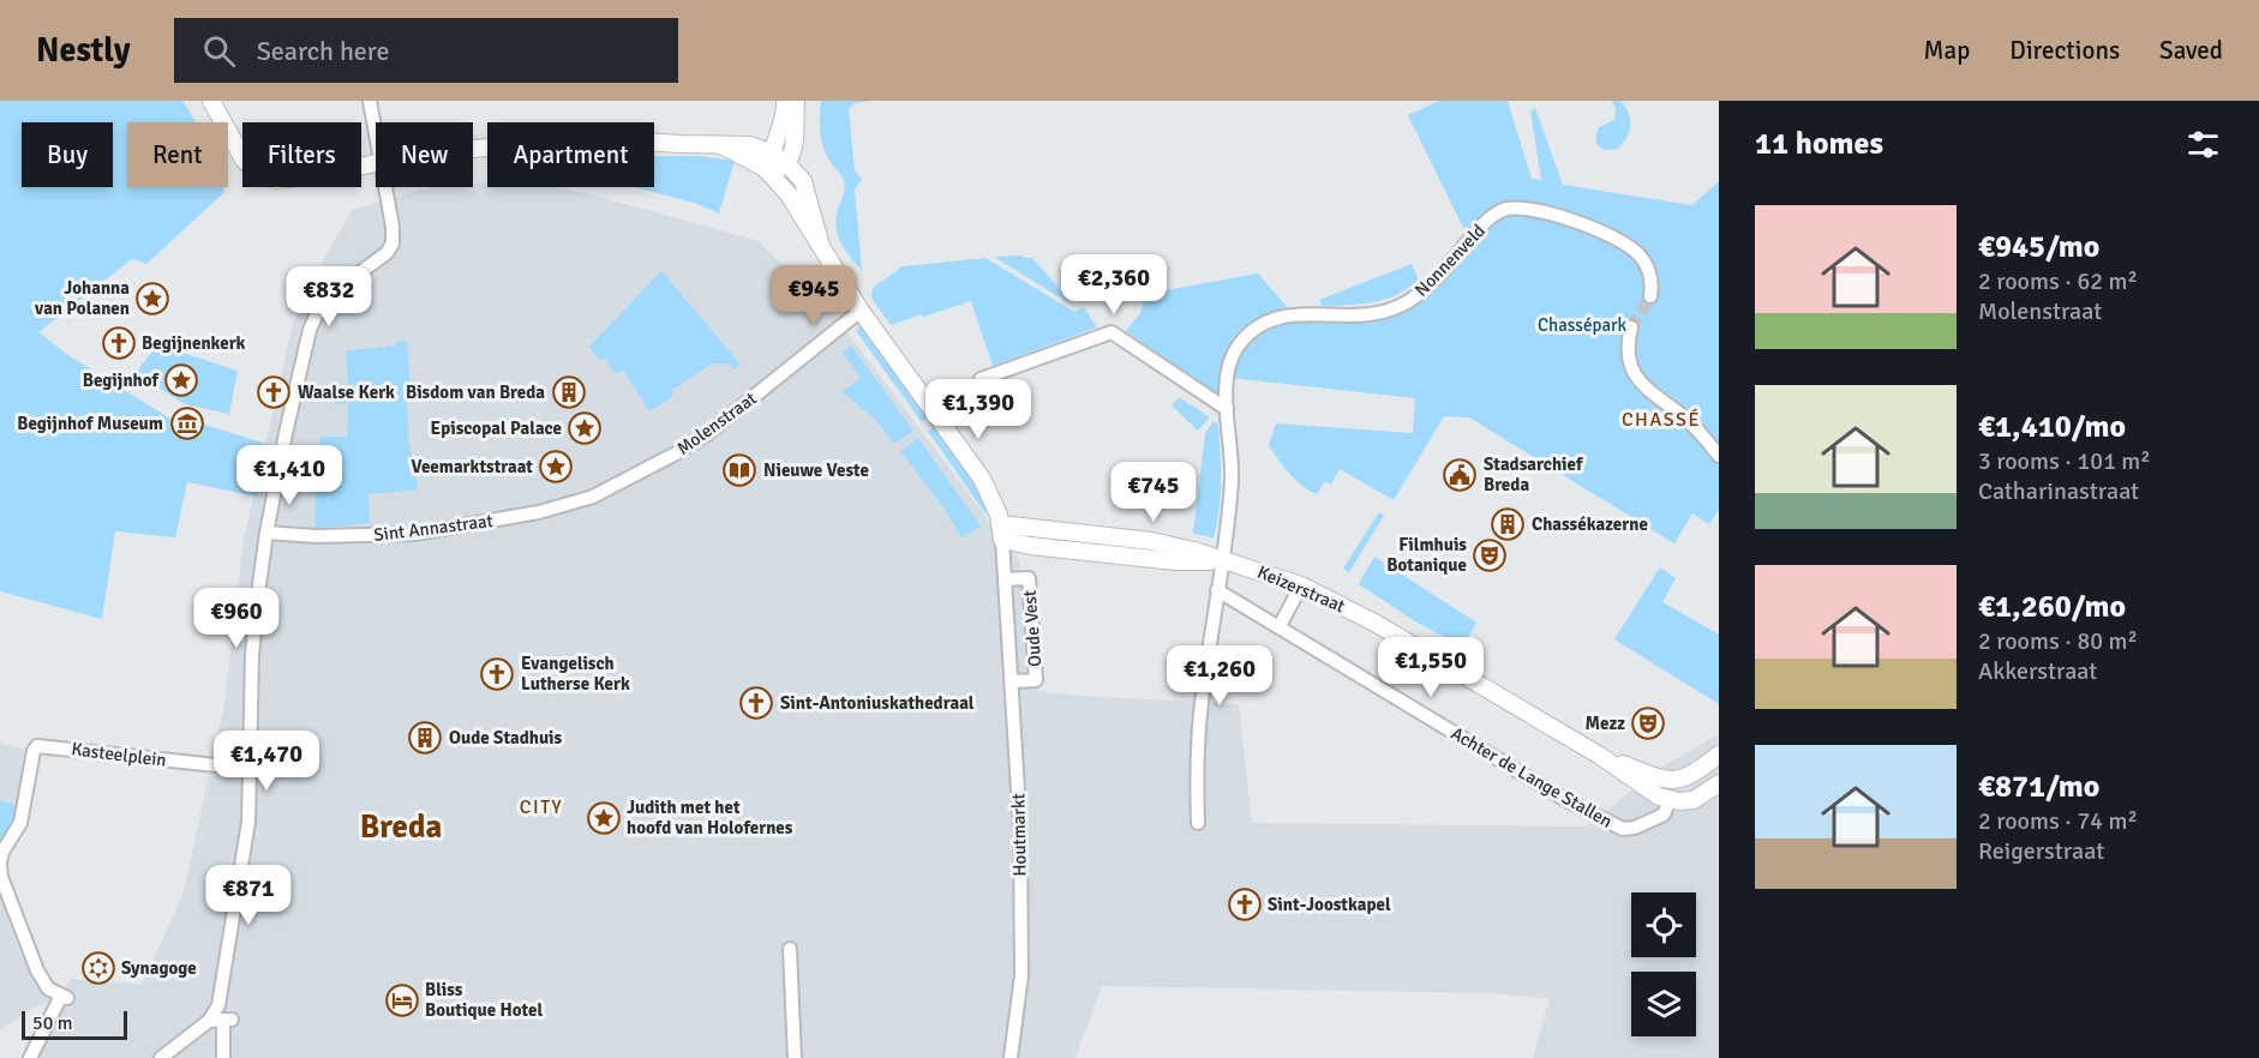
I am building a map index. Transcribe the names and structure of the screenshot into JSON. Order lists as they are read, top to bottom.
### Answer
{
  "streets": {
    "street": [
      "Nonnenveld",
      "Molenstraat",
      "Sint Annastraat",
      "Keizerstraat",
      "Oude Vest",
      "Kasteelplein",
      "Achter de Lange Stallen",
      "Houtmarkt"
    ]
  },
  "crossings": [
    ["Nonnenveld", "Keizerstraat"],
    ["Nonnenveld", "Achter de Lange Stallen"],
    ["Molenstraat", "Sint Annastraat"],
    ["Molenstraat", "Oude Vest"],
    ["Keizerstraat", "Oude Vest"],
    ["Keizerstraat", "Achter de Lange Stallen"],
    ["Oude Vest", "Houtmarkt"]
  ],
  "districts": ["CHASSÉ", "CITY", "Breda"],
  "parks": ["Chassépark"],
  "places": {
    "place": [
      "Johanna van Polanen",
      "Begijnhof",
      "Episcopal Palace",
      "Veemarktstraat",
      "Judith met het hoofd van Holofernes"
    ],
    "church": [
      "Begijnenkerk",
      "Waalse Kerk",
      "Evangelisch Lutherse Kerk",
      "Sint-Antoniuskathedraal",
      "Sint-Joostkapel"
    ],
    "building": ["Bisdom van Breda", "Chassékazerne", "Oude Stadhuis"],
    "museum": ["Begijnhof Museum"],
    "library": ["Nieuwe Veste"],
    "public building": ["Stadsarchief Breda"],
    "theatre": ["Filmhuis Botanique", "Mezz"],
    "synagogue": ["Synagoge"],
    "hotel": ["Bliss Boutique Hotel"]
  },
  "scale_bar": "50 m",
  "page": {
    "header": "Nestly",
    "search": "Search here",
    "nav": ["Map", "Directions", "Saved"],
    "heading": "11 homes",
    "chip": [
      "Buy",
      "Rent",
      "Filters",
      "New",
      "Apartment"
    ],
    "list": [
      {
        "name": "€945/mo",
        "note": "2 rooms · 62 m² · Molenstraat"
      },
      {
        "name": "€1,410/mo",
        "note": "3 rooms · 101 m² · Catharinastraat"
      },
      {
        "name": "€1,260/mo",
        "note": "2 rooms · 80 m² · Akkerstraat"
      },
      {
        "name": "€871/mo",
        "note": "2 rooms · 74 m² · Reigerstraat"
      }
    ],
    "price": [
      "€2,360",
      "€945",
      "€832",
      "€1,390",
      "€1,410",
      "€745",
      "€960",
      "€1,550",
      "€1,260",
      "€1,470",
      "€871"
    ],
    "scale": "50 m"
  }
}
